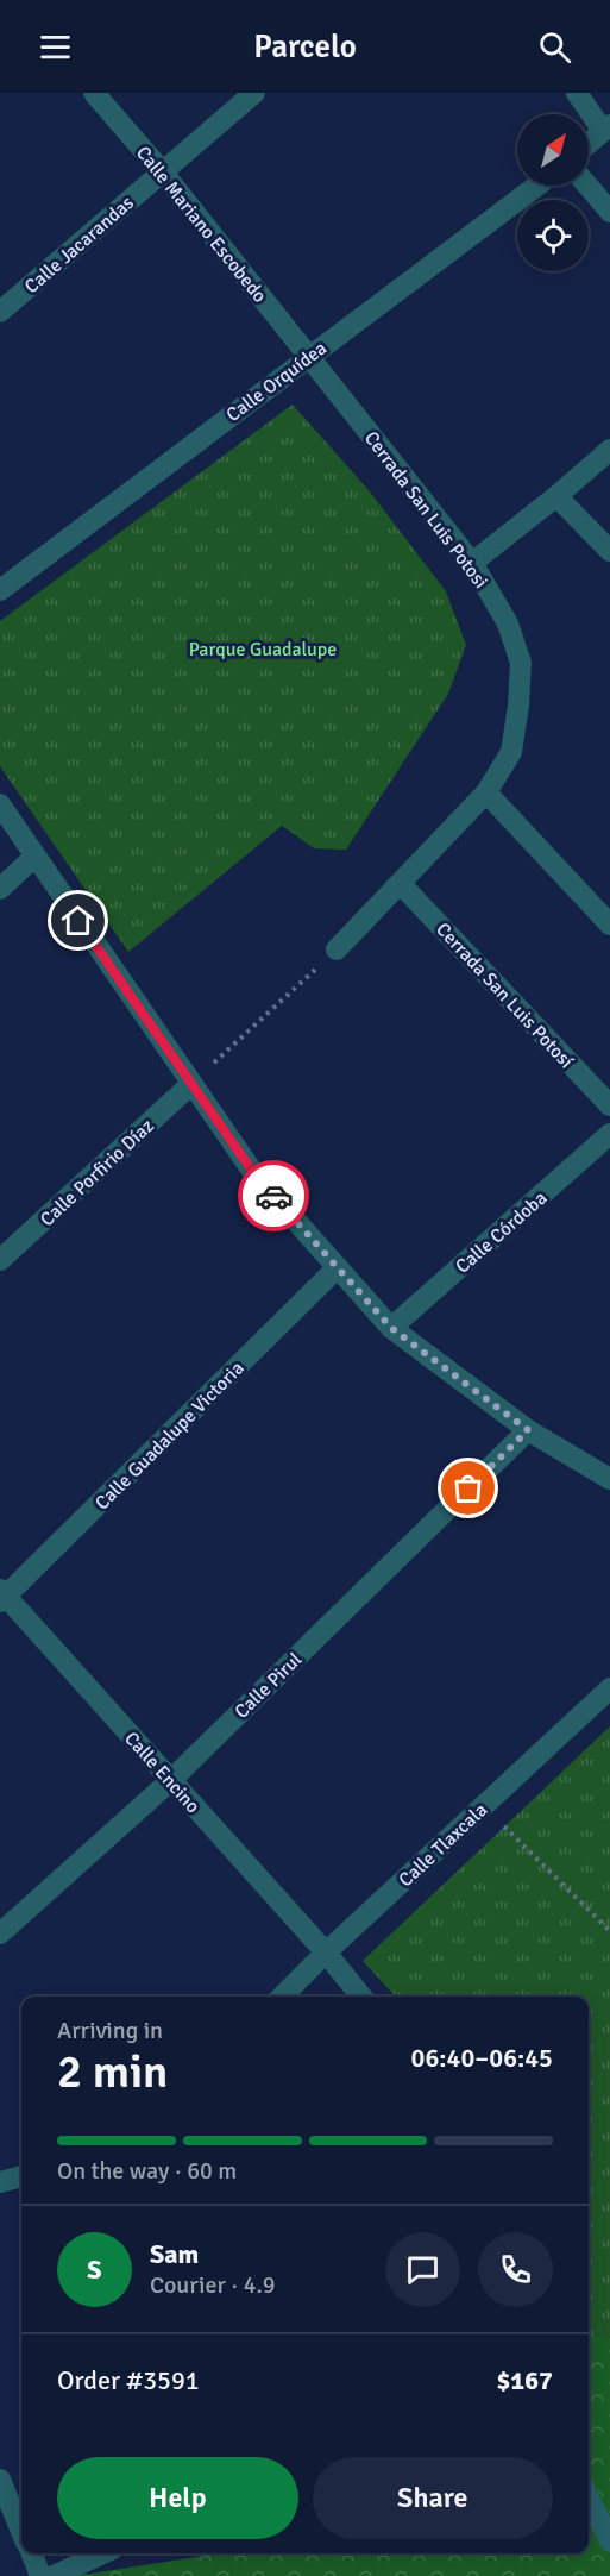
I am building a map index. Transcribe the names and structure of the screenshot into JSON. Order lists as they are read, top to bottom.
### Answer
{
  "streets": {
    "street": [
      "Calle Mariano Escobedo",
      "Calle Jacarandas",
      "Calle Orquídea",
      "Cerrada San Luis Potosi",
      "Cerrada San Luis Potosí",
      "Calle Porfirio Díaz",
      "Calle Córdoba",
      "Calle Guadalupe Victoria",
      "Calle Pirul",
      "Calle Encino",
      "Calle Tlaxcala"
    ]
  },
  "crossings": [
    ["Calle Mariano Escobedo", "Calle Jacarandas"],
    ["Calle Mariano Escobedo", "Calle Orquídea"],
    ["Calle Mariano Escobedo", "Cerrada San Luis Potosi"],
    ["Calle Orquídea", "Cerrada San Luis Potosi"],
    ["Cerrada San Luis Potosi", "Cerrada San Luis Potosí"],
    ["Calle Guadalupe Victoria", "Calle Encino"],
    ["Calle Pirul", "Calle Encino"],
    ["Calle Encino", "Calle Tlaxcala"]
  ],
  "parks": ["Parque Guadalupe"],
  "north": "top right",
  "page": {
    "header": "Parcelo",
    "heading": ["2 min", "Arriving in", "06:40–06:45"],
    "panel": [
      "Sam",
      "Courier · 4.9",
      "Order #3591",
      "$167"
    ],
    "bar": "On the way · 60 m",
    "round": "S",
    "buttons": ["Help", "Share"]
  }
}
